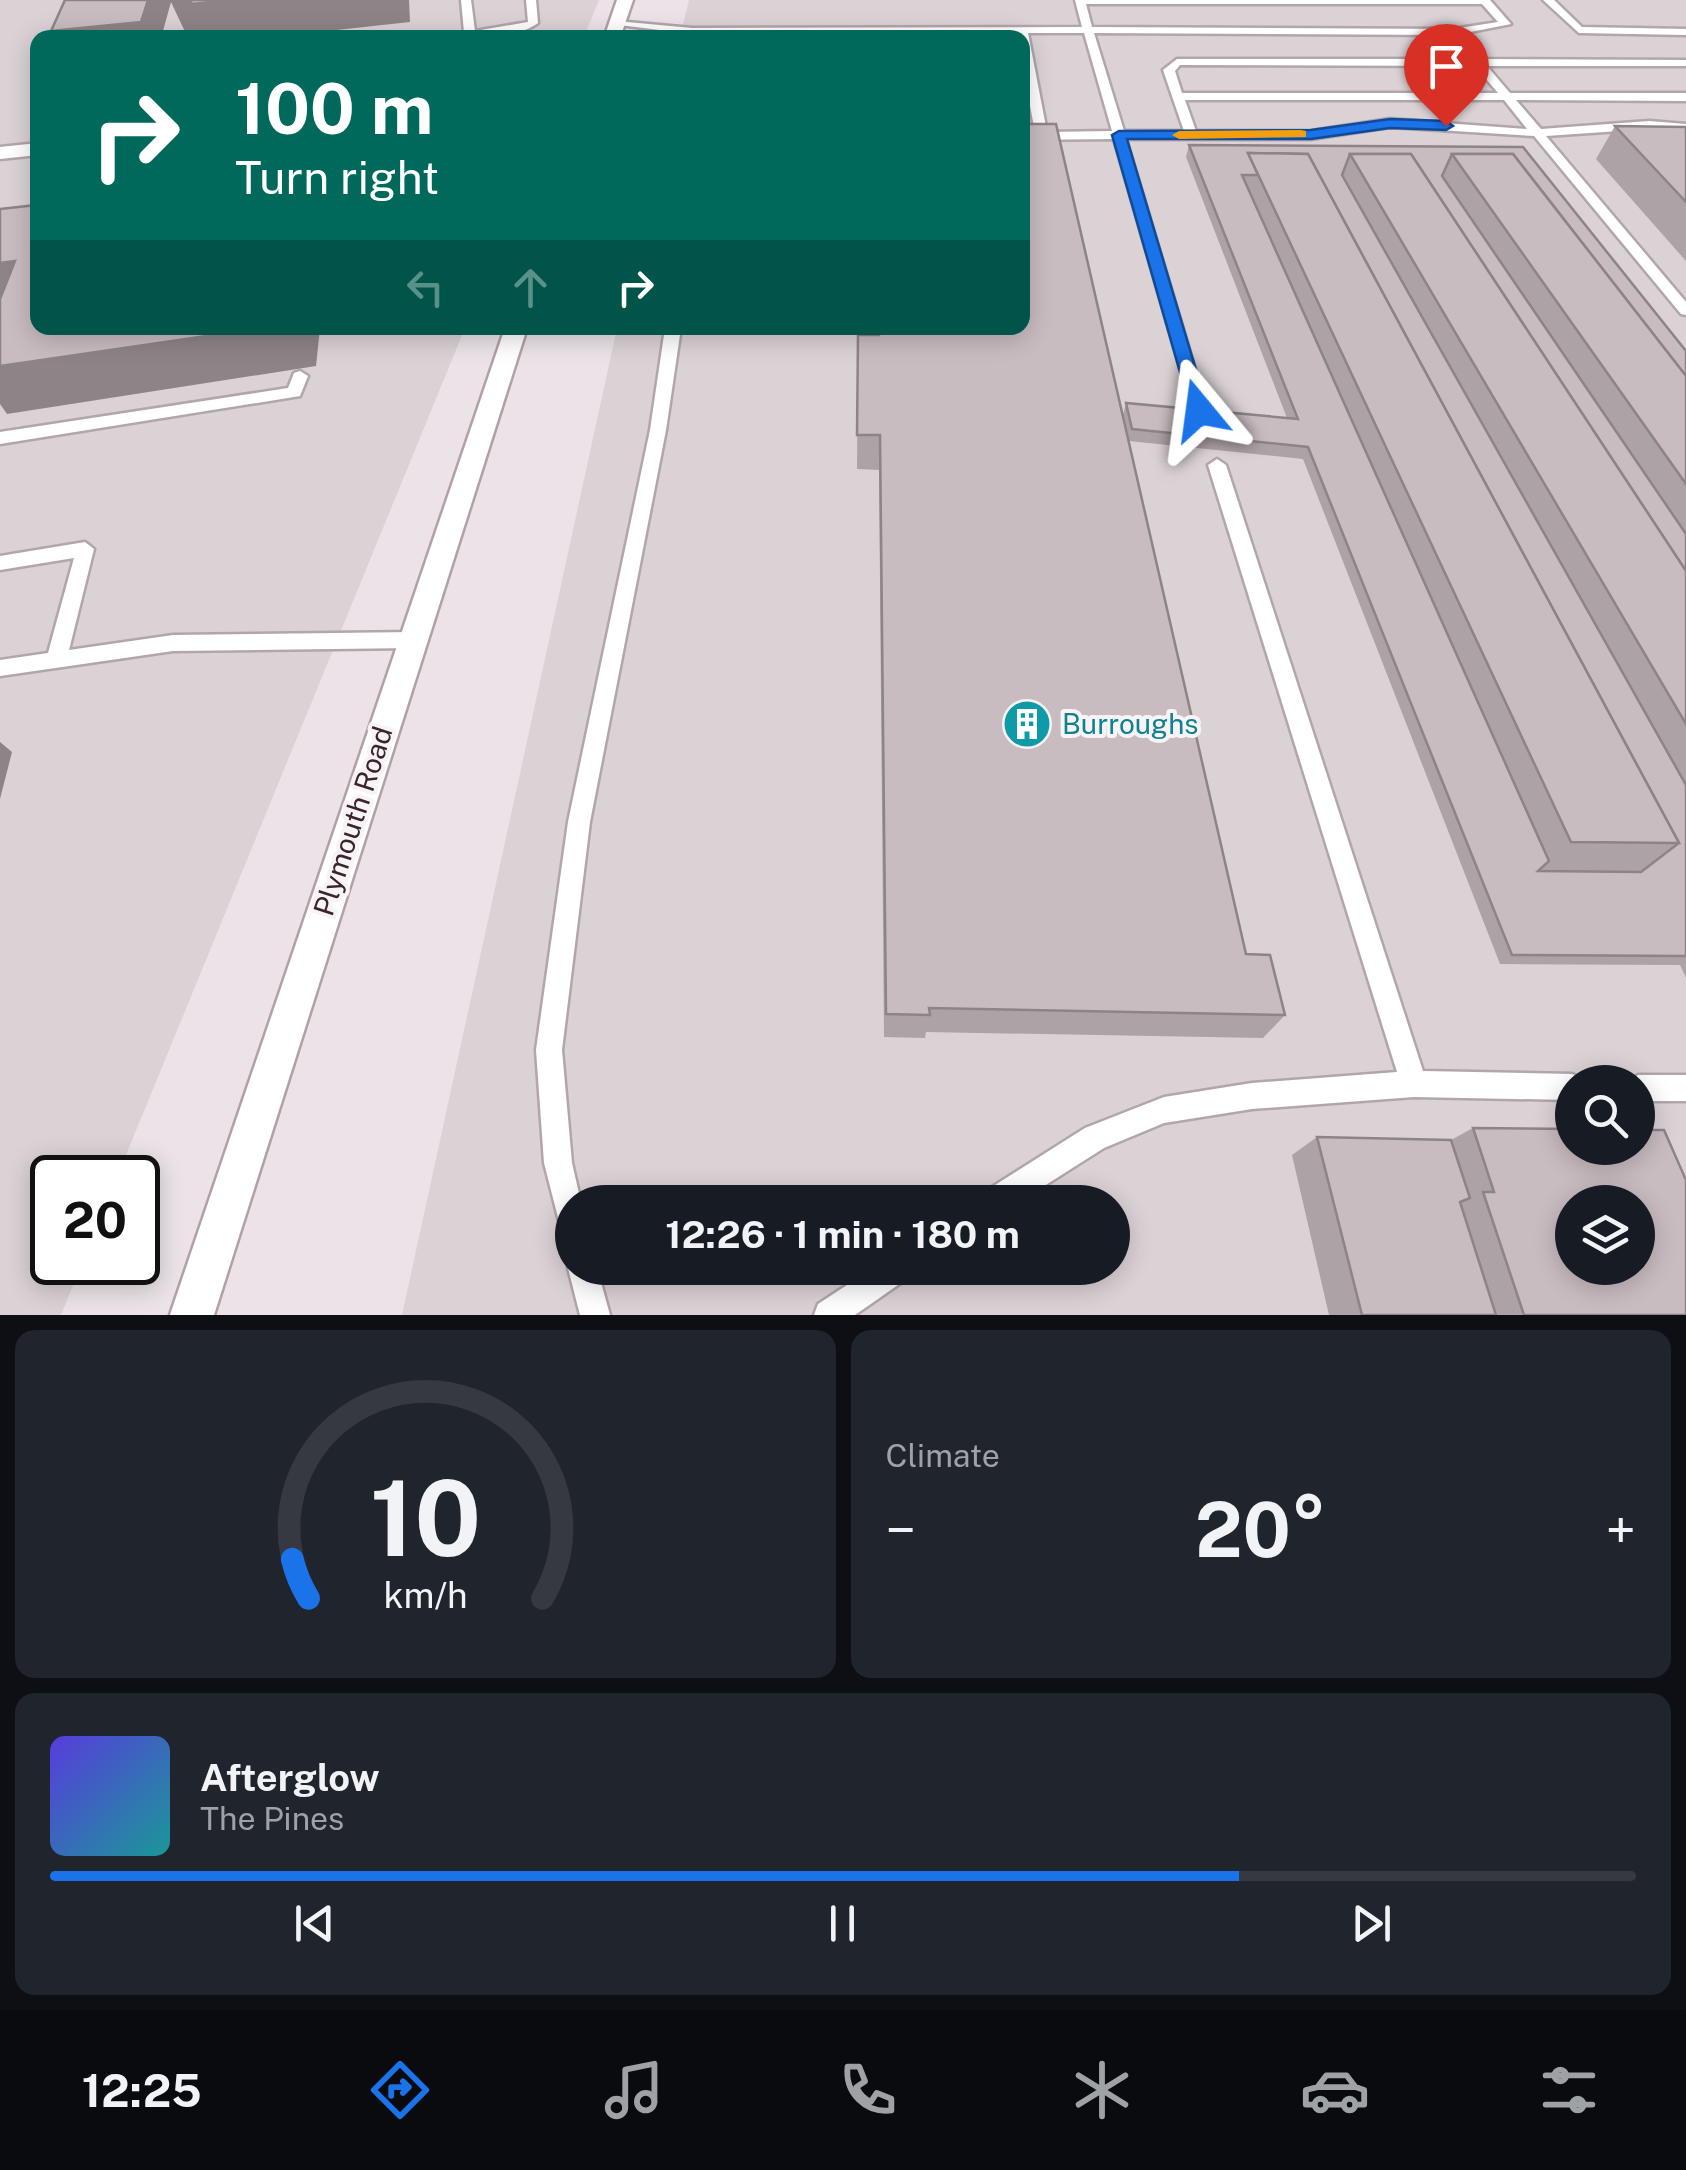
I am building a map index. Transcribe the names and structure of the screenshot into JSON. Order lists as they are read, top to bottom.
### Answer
{
  "streets": {
    "main road": ["Plymouth Road"]
  },
  "places": {
    "building": ["Burroughs"]
  },
  "page": {
    "turn": ["100 m", "Turn right"],
    "limit": "20",
    "trip": "12:26 · 1 min · 180 m",
    "tile": "Climate",
    "heat": ["−", "20°", "+"],
    "song": ["Afterglow", "The Pines"],
    "tabs": "12:25",
    "gauge": ["10", "km/h"]
  }
}
